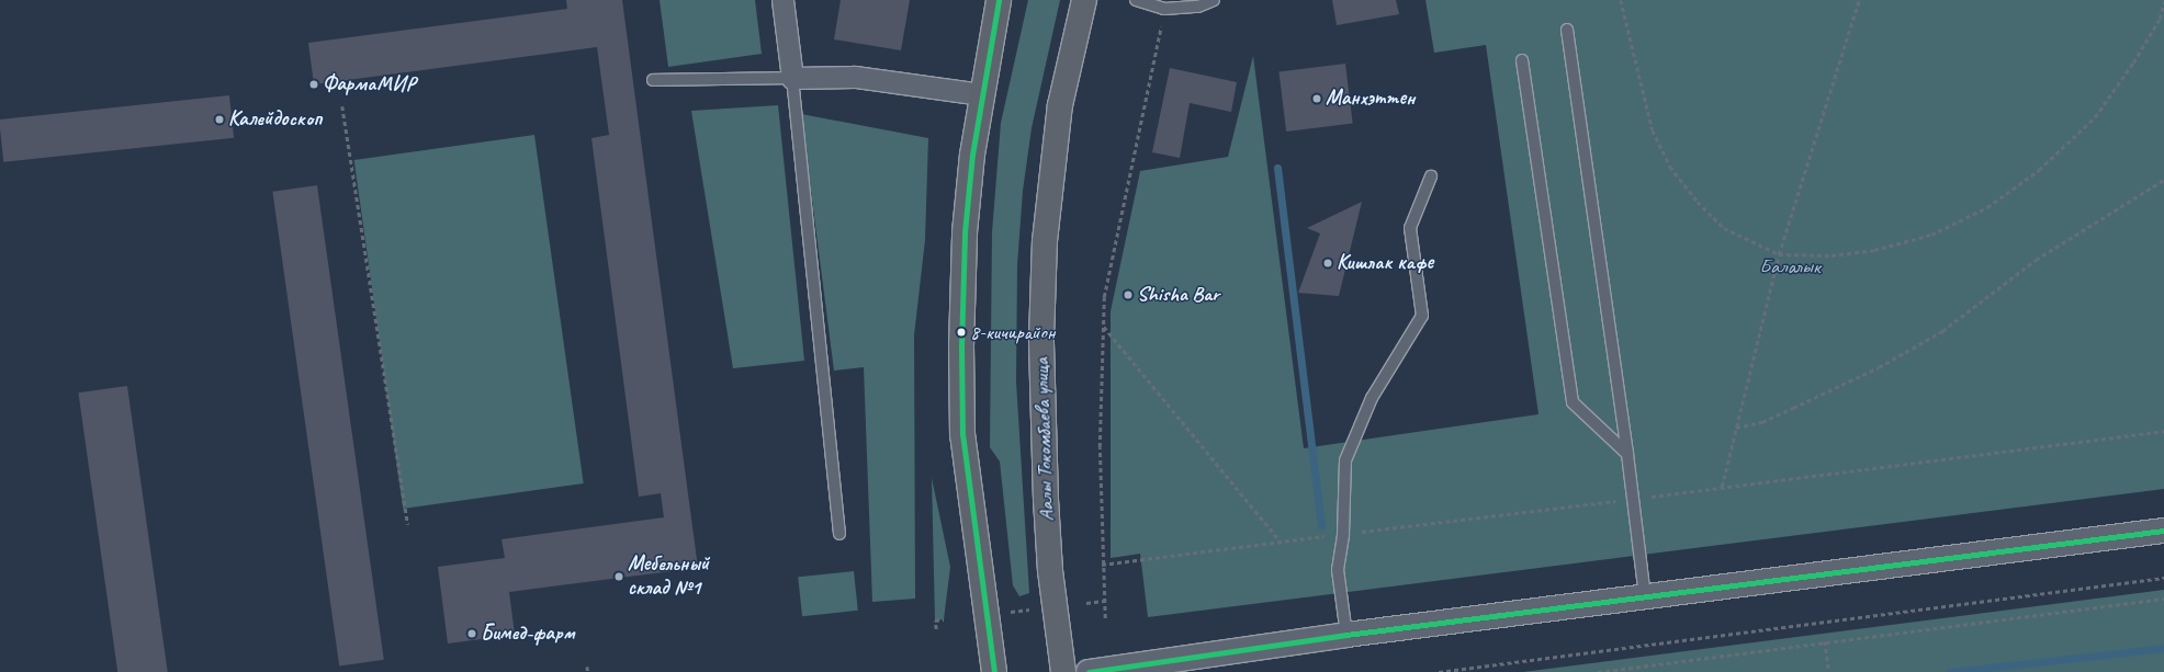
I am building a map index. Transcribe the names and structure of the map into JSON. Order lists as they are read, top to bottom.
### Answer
{
  "streets": {
    "main road": ["Аалы Токомбаева улица"]
  },
  "parks": ["Балалык"],
  "places": [
    "ФармаМИР",
    "Манхэттен",
    "Калейдоскоп",
    "Кишлак кафе",
    "Shisha Bar",
    "8-кичирайон",
    "Мебельный склад №1",
    "Бимед-фарм"
  ]
}
